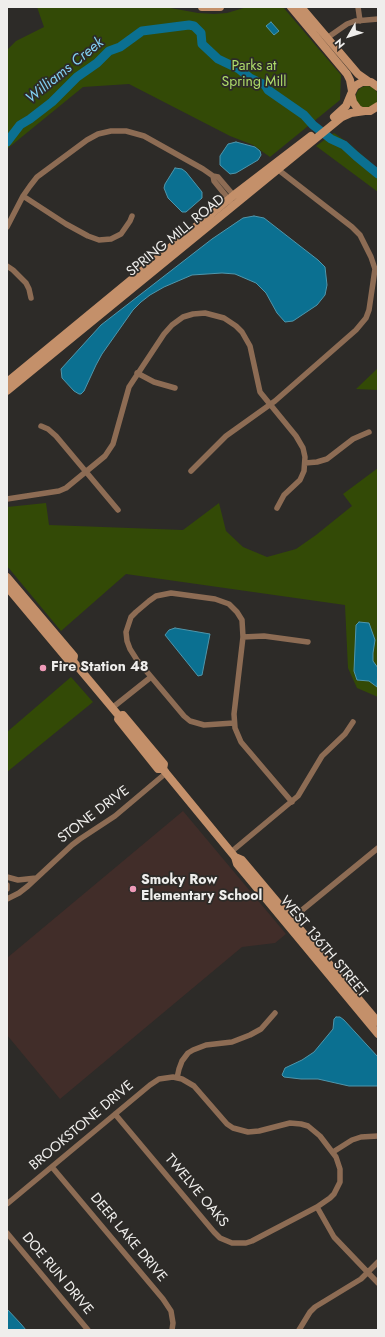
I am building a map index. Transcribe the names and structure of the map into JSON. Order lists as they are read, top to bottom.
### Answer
{
  "streets": {
    "street": [
      "SPRING MILL ROAD",
      "STONE DRIVE",
      "WEST 136TH STREET",
      "BROOKSTONE DRIVE",
      "TWELVE OAKS",
      "DEER LAKE DRIVE",
      "DOE RUN DRIVE"
    ]
  },
  "crossings": [
    ["STONE DRIVE", "WEST 136TH STREET"],
    ["BROOKSTONE DRIVE", "TWELVE OAKS"],
    ["BROOKSTONE DRIVE", "DEER LAKE DRIVE"]
  ],
  "water": ["Williams Creek"],
  "parks": ["Parks at Spring Mill"],
  "places": ["Fire Station 48", "Smoky Row Elementary School"],
  "north": "bottom left"
}
